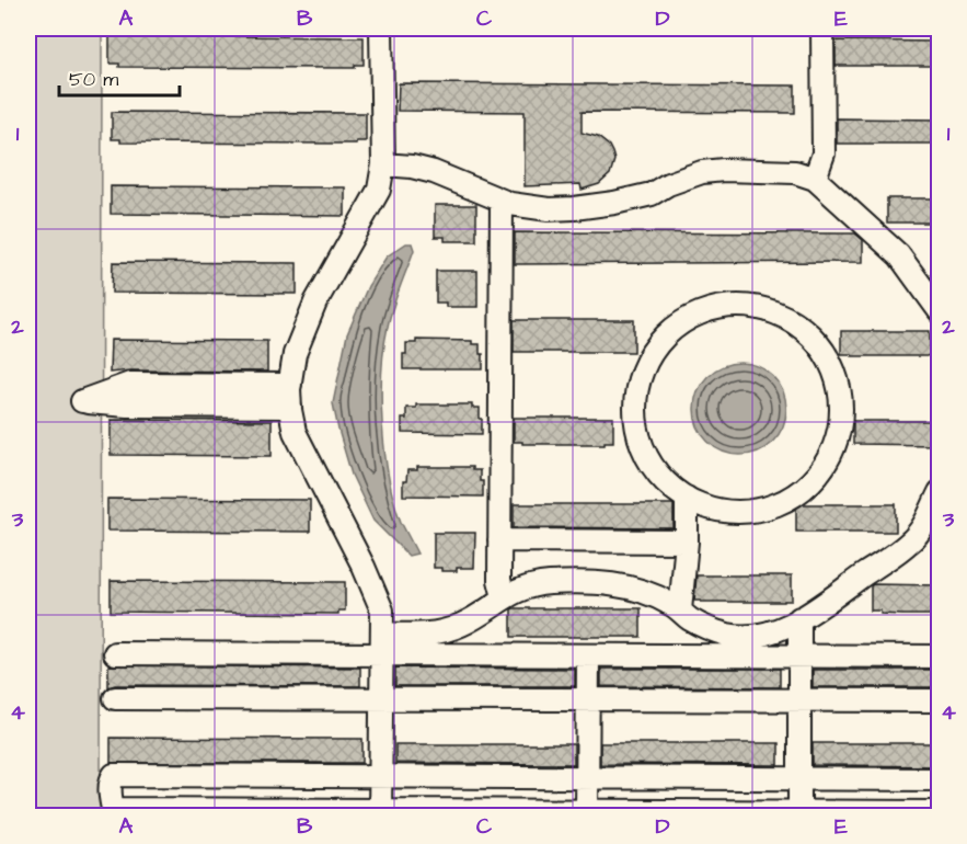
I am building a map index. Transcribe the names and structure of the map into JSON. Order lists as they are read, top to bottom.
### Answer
{
  "scale_bar": "50 m",
  "grid": {
    "columns": [
      "A",
      "B",
      "C",
      "D",
      "E"
    ],
    "rows": [
      "1",
      "2",
      "3",
      "4"
    ]
  }
}
